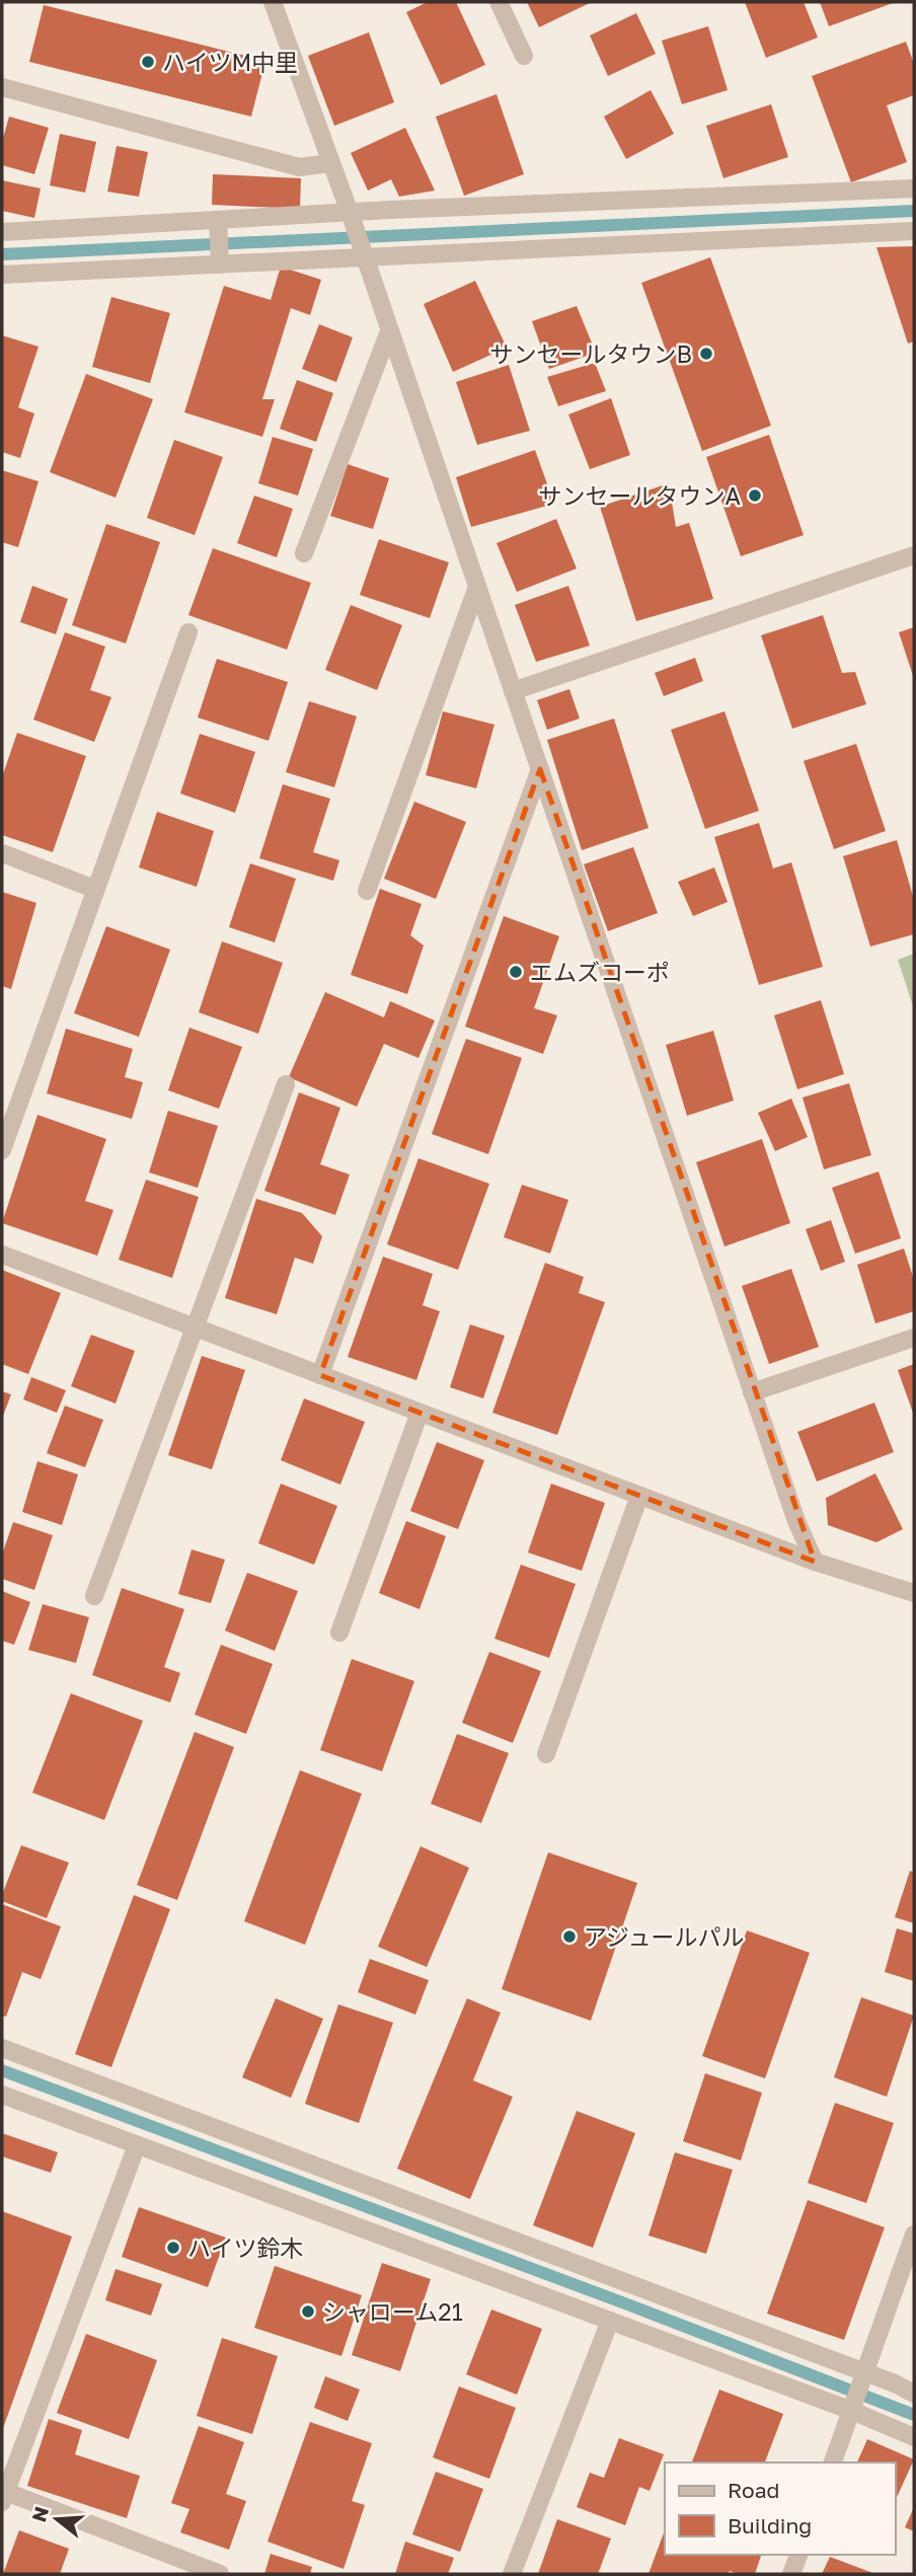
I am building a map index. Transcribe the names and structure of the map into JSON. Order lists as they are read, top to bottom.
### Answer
{
  "places": [
    "ハイツM中里",
    "サンセールタウンB",
    "サンセールタウンA",
    "エムズコーポ",
    "アジュールパル",
    "ハイツ鈴木",
    "シャローム21"
  ],
  "legend": ["Road", "Building"],
  "north": "left"
}
